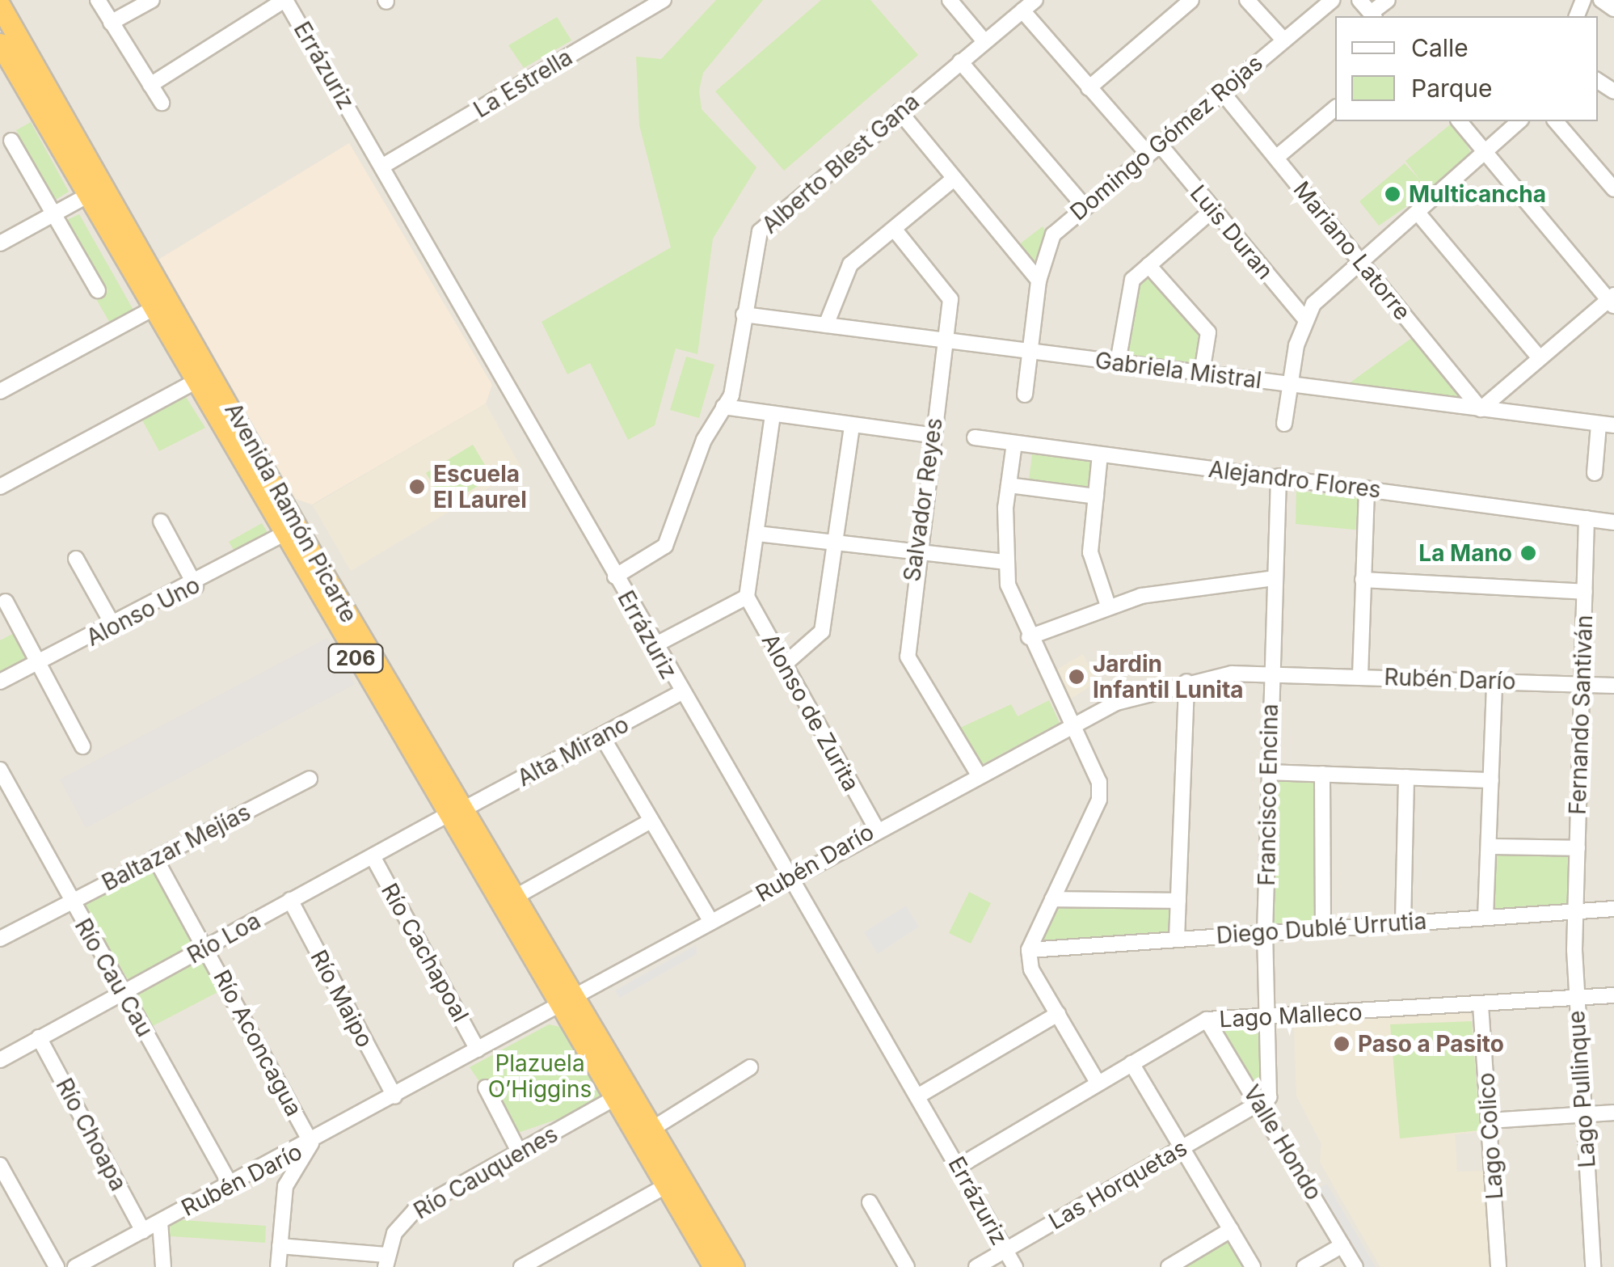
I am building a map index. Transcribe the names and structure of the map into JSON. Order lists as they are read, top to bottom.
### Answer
{
  "streets": {
    "highway": ["Avenida Ramón Picarte", "206"],
    "street": [
      "Errázuriz",
      "La Estrella",
      "Domingo Gómez Rojas",
      "Alberto Blest Gana",
      "Luis Duran",
      "Mariano Latorre",
      "Gabriela Mistral",
      "Alejandro Flores",
      "Salvador Reyes",
      "Alonso Uno",
      "Rubén Darío",
      "Alonso de Zurita",
      "Fernando Santiván",
      "Alta Mirano",
      "Francisco Encina",
      "Baltazar Mejías",
      "Diego Dublé Urrutia",
      "Río Loa",
      "Río Cachapoal",
      "Río Cau Cau",
      "Río Maipo",
      "Lago Malleco",
      "Río Aconcagua",
      "Lago Pullinque",
      "Río Choapa",
      "Lago Colico",
      "Valle Hondo",
      "Río Cauquenes",
      "Las Horquetas"
    ]
  },
  "crossings": [
    ["Errázuriz", "La Estrella"],
    ["Errázuriz", "Alberto Blest Gana"],
    ["Errázuriz", "Rubén Darío"],
    ["Errázuriz", "Alta Mirano"],
    ["Errázuriz", "Lago Malleco"],
    ["Errázuriz", "Las Horquetas"],
    ["Domingo Gómez Rojas", "Luis Duran"],
    ["Domingo Gómez Rojas", "Mariano Latorre"],
    ["Domingo Gómez Rojas", "Gabriela Mistral"],
    ["Alberto Blest Gana", "Luis Duran"],
    ["Alberto Blest Gana", "Gabriela Mistral"],
    ["Mariano Latorre", "Gabriela Mistral"],
    ["Gabriela Mistral", "Salvador Reyes"],
    ["Alejandro Flores", "Fernando Santiván"],
    ["Alejandro Flores", "Francisco Encina"],
    ["Salvador Reyes", "Rubén Darío"],
    ["Avenida Ramón Picarte", "Alonso Uno"],
    ["Avenida Ramón Picarte", "Rubén Darío"],
    ["Avenida Ramón Picarte", "Alta Mirano"],
    ["Avenida Ramón Picarte", "Río Loa"],
    ["Avenida Ramón Picarte", "Río Cauquenes"],
    ["Rubén Darío", "Alonso de Zurita"],
    ["Rubén Darío", "Fernando Santiván"],
    ["Rubén Darío", "Francisco Encina"],
    ["Rubén Darío", "Río Cachapoal"],
    ["Rubén Darío", "Río Cau Cau"],
    ["Rubén Darío", "Río Maipo"],
    ["Rubén Darío", "Río Aconcagua"],
    ["Rubén Darío", "Río Choapa"],
    ["Fernando Santiván", "Diego Dublé Urrutia"],
    ["Fernando Santiván", "Lago Pullinque"],
    ["Alta Mirano", "Río Loa"],
    ["Francisco Encina", "Diego Dublé Urrutia"],
    ["Francisco Encina", "Lago Malleco"],
    ["Francisco Encina", "Valle Hondo"],
    ["Francisco Encina", "Las Horquetas"],
    ["Baltazar Mejías", "Río Cau Cau"],
    ["Baltazar Mejías", "Río Aconcagua"],
    ["Diego Dublé Urrutia", "Lago Pullinque"],
    ["Río Loa", "Río Cachapoal"],
    ["Río Loa", "Río Cau Cau"],
    ["Río Loa", "Río Maipo"],
    ["Río Loa", "Río Aconcagua"],
    ["Río Loa", "Río Choapa"],
    ["Lago Malleco", "Lago Pullinque"],
    ["Lago Malleco", "Lago Colico"],
    ["Lago Malleco", "Valle Hondo"],
    ["Valle Hondo", "Las Horquetas"]
  ],
  "parks": ["Plazuela O’Higgins"],
  "places": [
    "Multicancha",
    "Escuela El Laurel",
    "La Mano",
    "Jardin Infantil Lunita",
    "Paso a Pasito"
  ],
  "legend": ["Calle", "Parque"]
}
